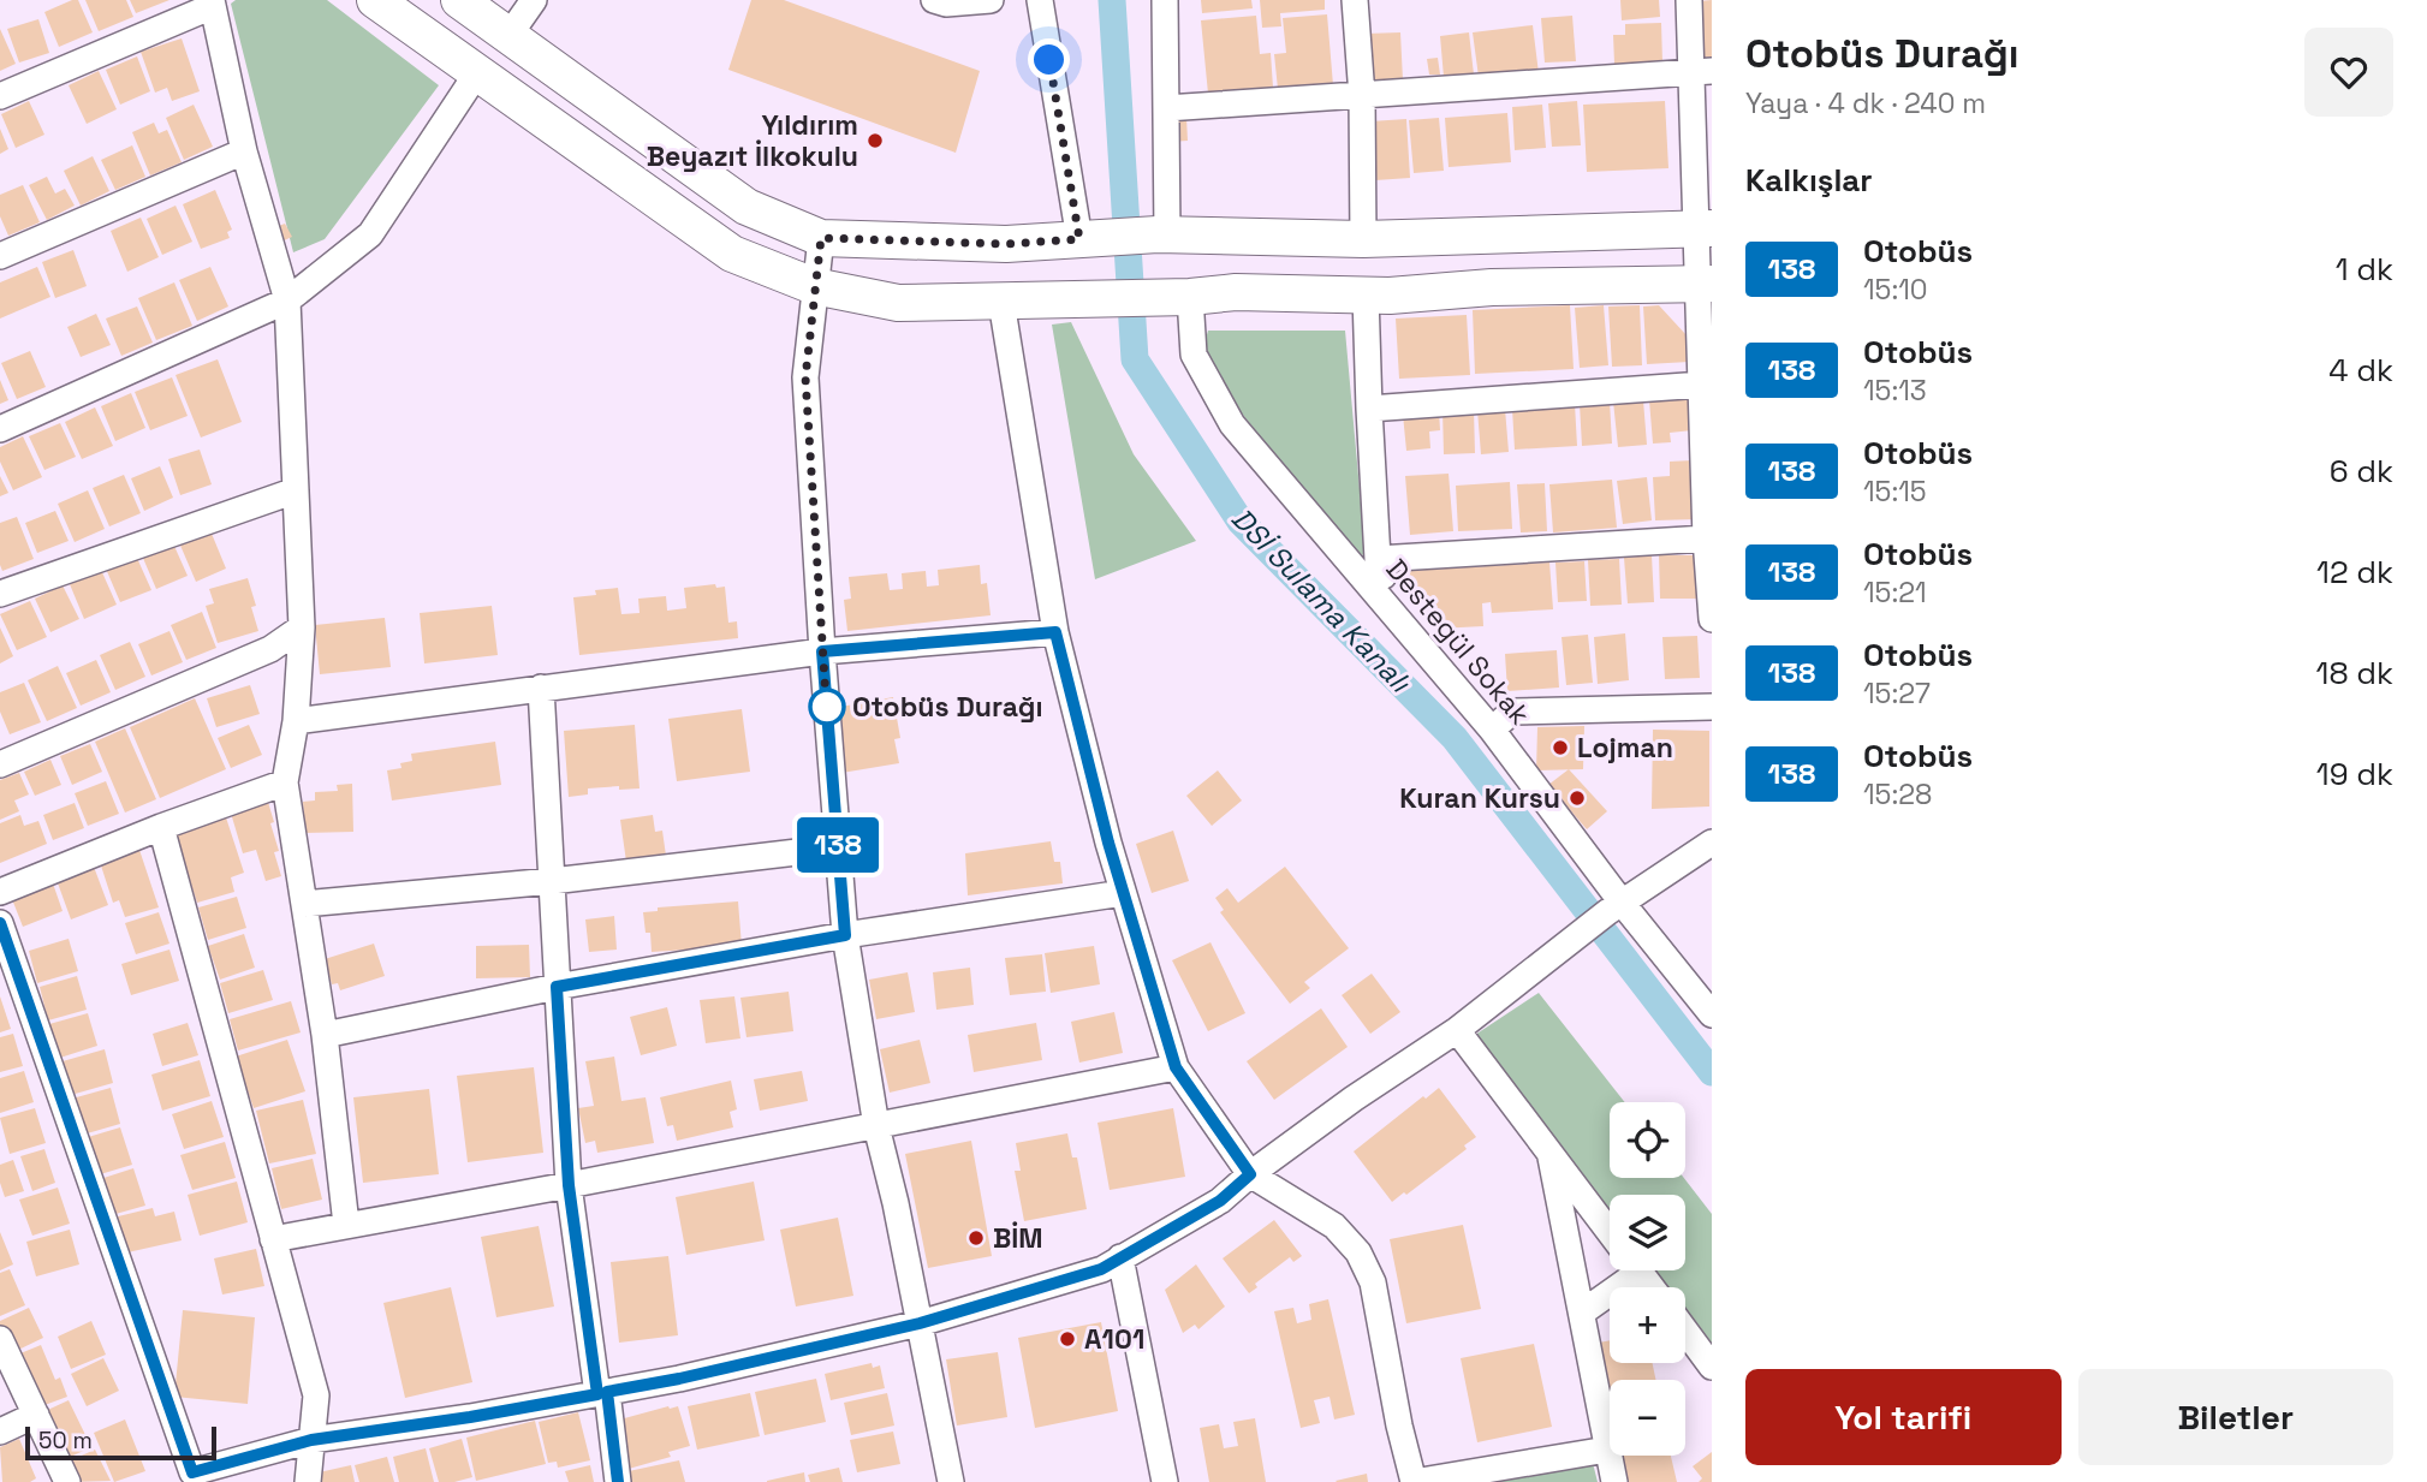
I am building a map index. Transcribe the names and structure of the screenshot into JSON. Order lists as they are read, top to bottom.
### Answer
{
  "streets": {
    "street": ["Destegül Sokak"]
  },
  "water": ["DSİ Sulama Kanalı"],
  "places": [
    "Yıldırım Beyazıt İlkokulu",
    "Otobüs Durağı",
    "Lojman",
    "Kuran Kursu",
    "BİM",
    "A101"
  ],
  "lines": ["bus line 138"],
  "scale_bar": "50 m",
  "page": {
    "on_map": "138",
    "heading": [
      ["Otobüs Durağı", "Yaya · 4 dk · 240 m"],
      "Kalkışlar"
    ],
    "list": [
      {
        "mark": "138",
        "name": "Otobüs",
        "note": "15:10",
        "value": "1 dk"
      },
      {
        "mark": "138",
        "name": "Otobüs",
        "note": "15:13",
        "value": "4 dk"
      },
      {
        "mark": "138",
        "name": "Otobüs",
        "note": "15:15",
        "value": "6 dk"
      },
      {
        "mark": "138",
        "name": "Otobüs",
        "note": "15:21",
        "value": "12 dk"
      },
      {
        "mark": "138",
        "name": "Otobüs",
        "note": "15:27",
        "value": "18 dk"
      },
      {
        "mark": "138",
        "name": "Otobüs",
        "note": "15:28",
        "value": "19 dk"
      }
    ],
    "map_buttons": ["+", "−"],
    "buttons": ["Yol tarifi", "Biletler"],
    "scale": "50 m"
  }
}
